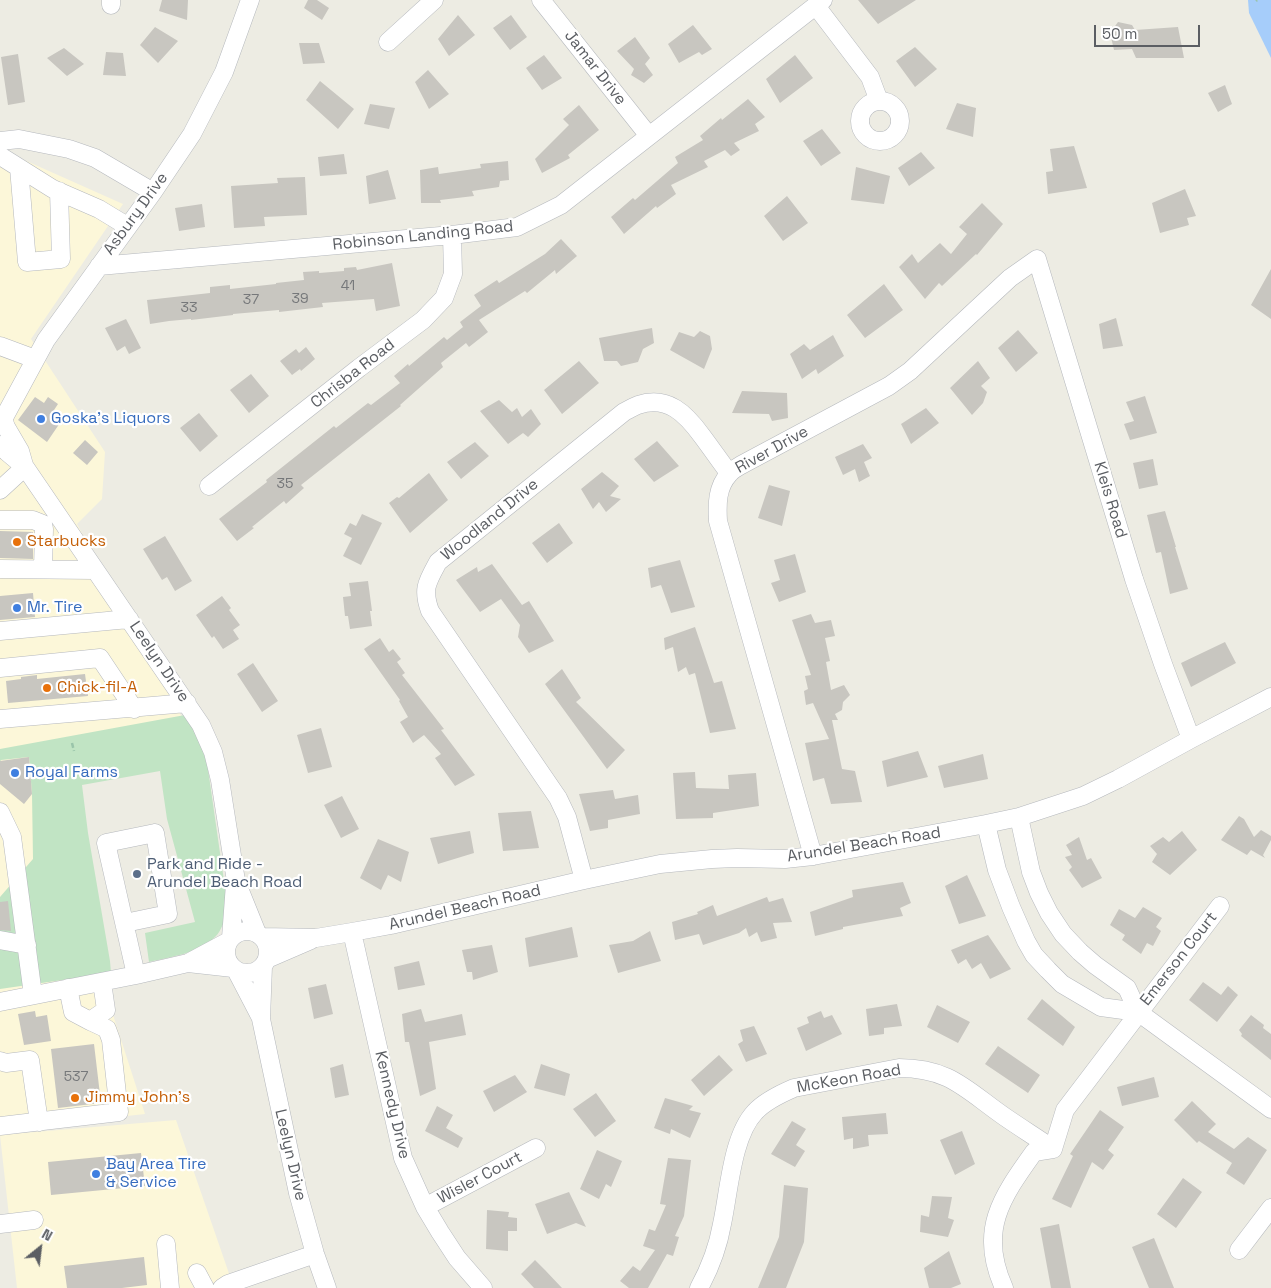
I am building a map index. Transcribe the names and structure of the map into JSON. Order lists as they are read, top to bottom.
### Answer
{
  "streets": {
    "street": [
      "Jamar Drive",
      "Asbury Drive",
      "Robinson Landing Road",
      "Chrisba Road",
      "River Drive",
      "Kleis Road",
      "Woodland Drive",
      "Leelyn Drive",
      "Arundel Beach Road",
      "Emerson Court",
      "McKeon Road",
      "Kennedy Drive",
      "Wisler Court"
    ]
  },
  "crossings": [
    ["Jamar Drive", "Robinson Landing Road"],
    ["Asbury Drive", "Robinson Landing Road"],
    ["Asbury Drive", "Leelyn Drive"],
    ["Robinson Landing Road", "Chrisba Road"],
    ["River Drive", "Kleis Road"],
    ["River Drive", "Woodland Drive"],
    ["River Drive", "Arundel Beach Road"],
    ["Kleis Road", "Arundel Beach Road"],
    ["Woodland Drive", "Arundel Beach Road"],
    ["Leelyn Drive", "Arundel Beach Road"],
    ["Arundel Beach Road", "Kennedy Drive"],
    ["Emerson Court", "McKeon Road"],
    ["Kennedy Drive", "Wisler Court"]
  ],
  "places": [
    "Goska's Liquors",
    "Starbucks",
    "Mr. Tire",
    "Chick-fil-A",
    "Royal Farms",
    "Park and Ride - Arundel Beach Road",
    "Jimmy John's",
    "Bay Area Tire & Service"
  ],
  "house_numbers": [
    "41",
    "39",
    "37",
    "33",
    "35",
    "537"
  ],
  "scale_bar": "50 m",
  "north": "top right"
}
